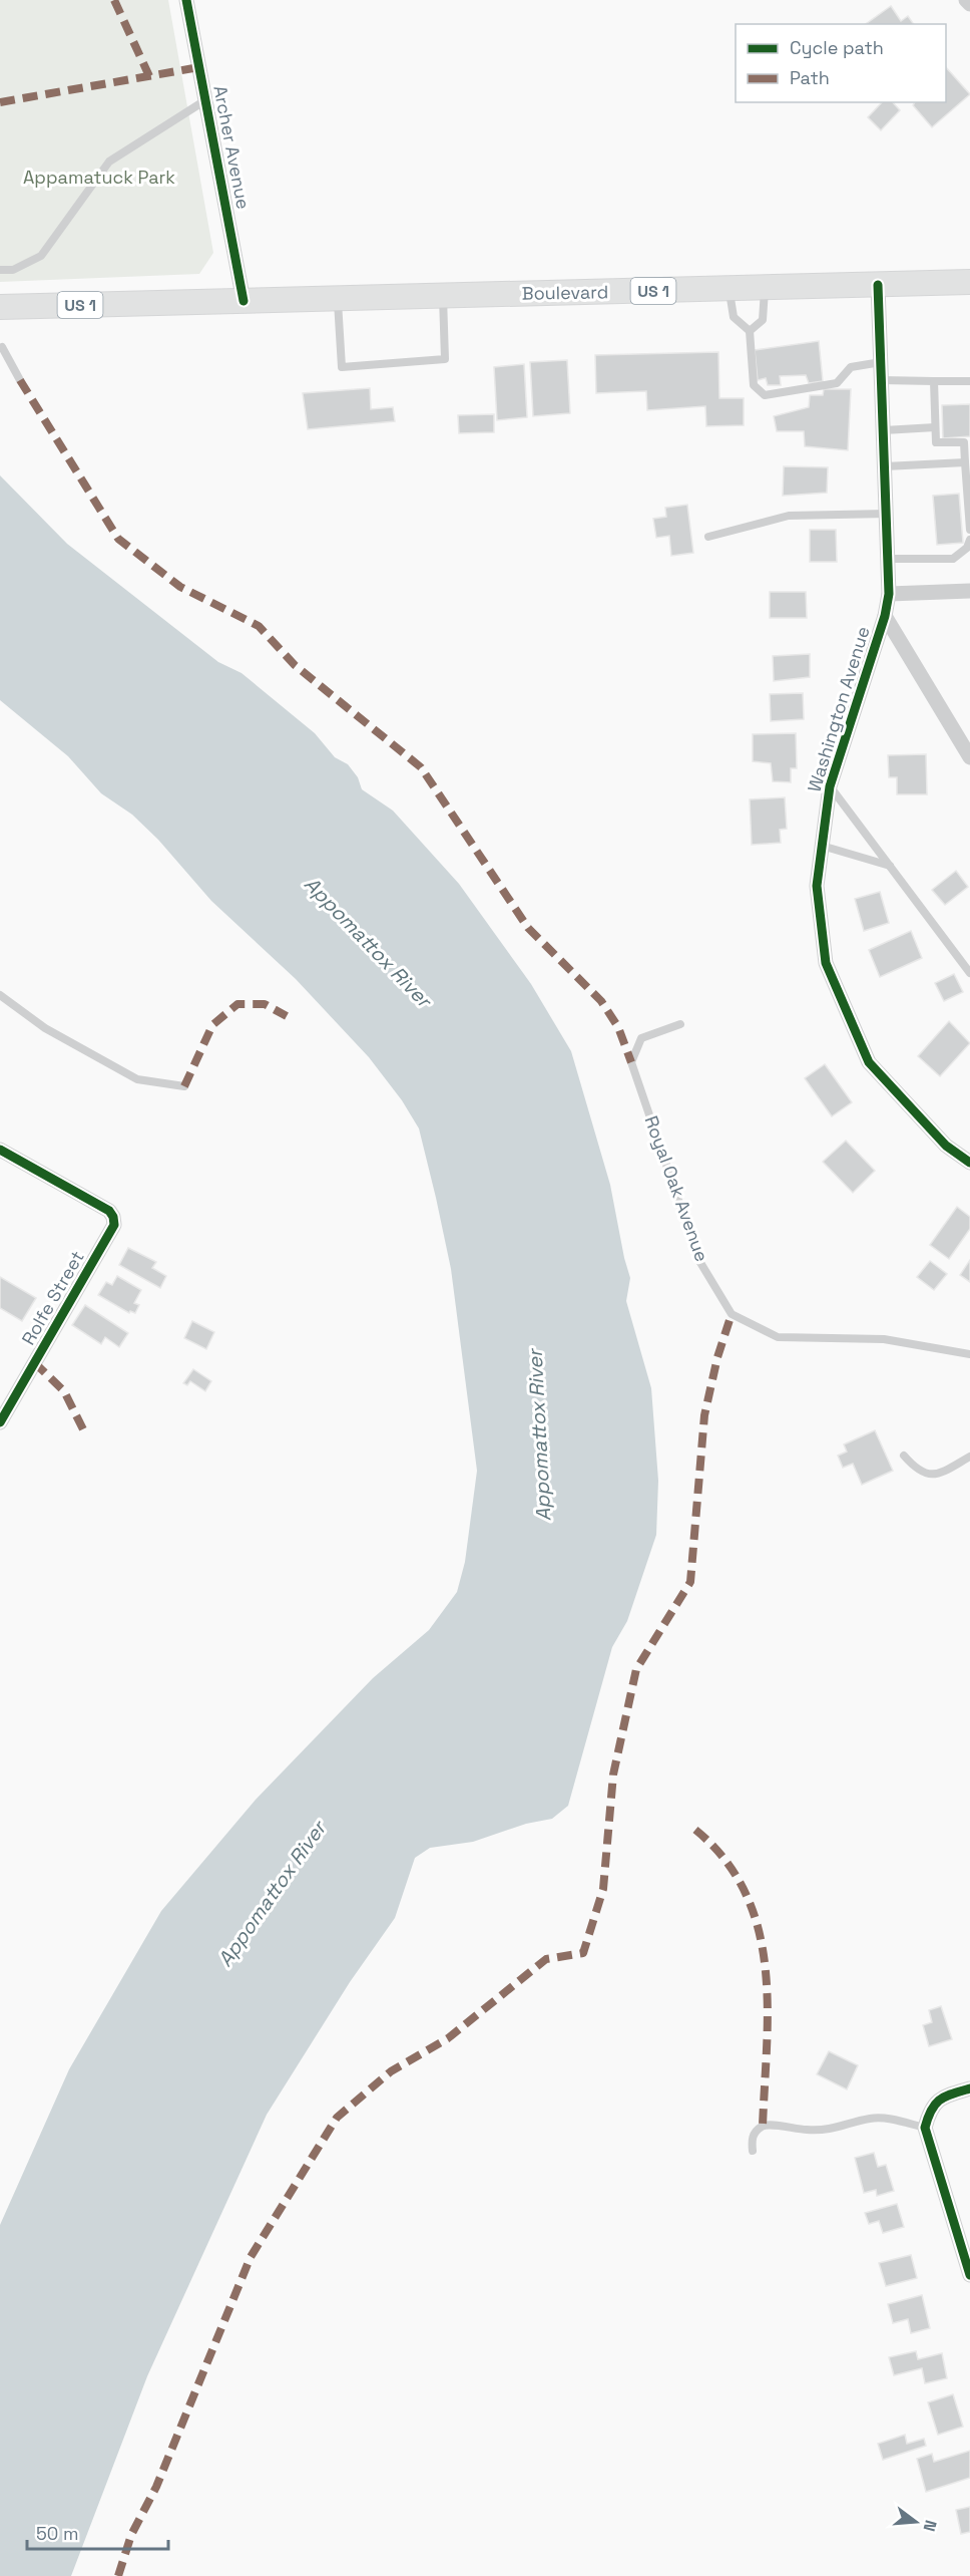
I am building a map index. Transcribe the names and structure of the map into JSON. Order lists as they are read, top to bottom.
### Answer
{
  "streets": {
    "main road": ["US 1", "Boulevard"],
    "street": ["Archer Avenue", "Washington Avenue", "Rolfe Street"],
    "lane": ["Royal Oak Avenue"]
  },
  "crossings": [
    ["Archer Avenue", "Boulevard"],
    ["Boulevard", "Washington Avenue"]
  ],
  "water": ["Appomattox River"],
  "parks": ["Appamatuck Park"],
  "legend": ["Cycle path", "Path"],
  "scale_bar": "50 m",
  "north": "right"
}
